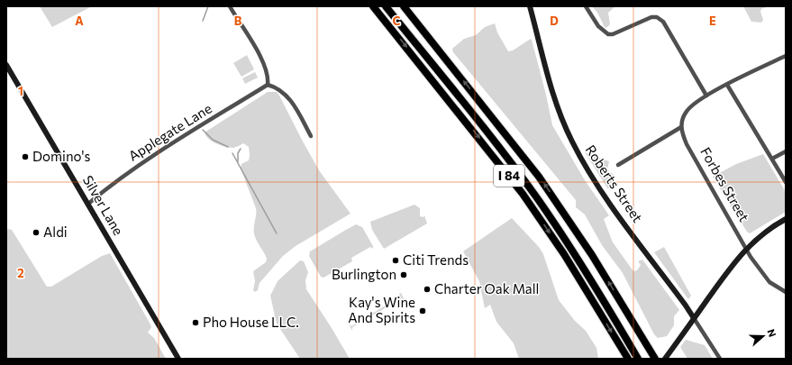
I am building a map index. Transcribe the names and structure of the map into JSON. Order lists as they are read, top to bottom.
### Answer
{
  "streets": {
    "highway": ["I 84"],
    "main road": ["Roberts Street", "Silver Lane"],
    "street": ["Applegate Lane", "Forbes Street"]
  },
  "crossings": [
    ["Applegate Lane", "Silver Lane"]
  ],
  "places": [
    "Domino's",
    "Aldi",
    "Citi Trends",
    "Burlington",
    "Charter Oak Mall",
    "Kay's Wine And Spirits",
    "Pho House LLC."
  ],
  "north": "right",
  "grid": {
    "columns": [
      "A",
      "B",
      "C",
      "D",
      "E"
    ],
    "rows": ["1", "2"]
  }
}
